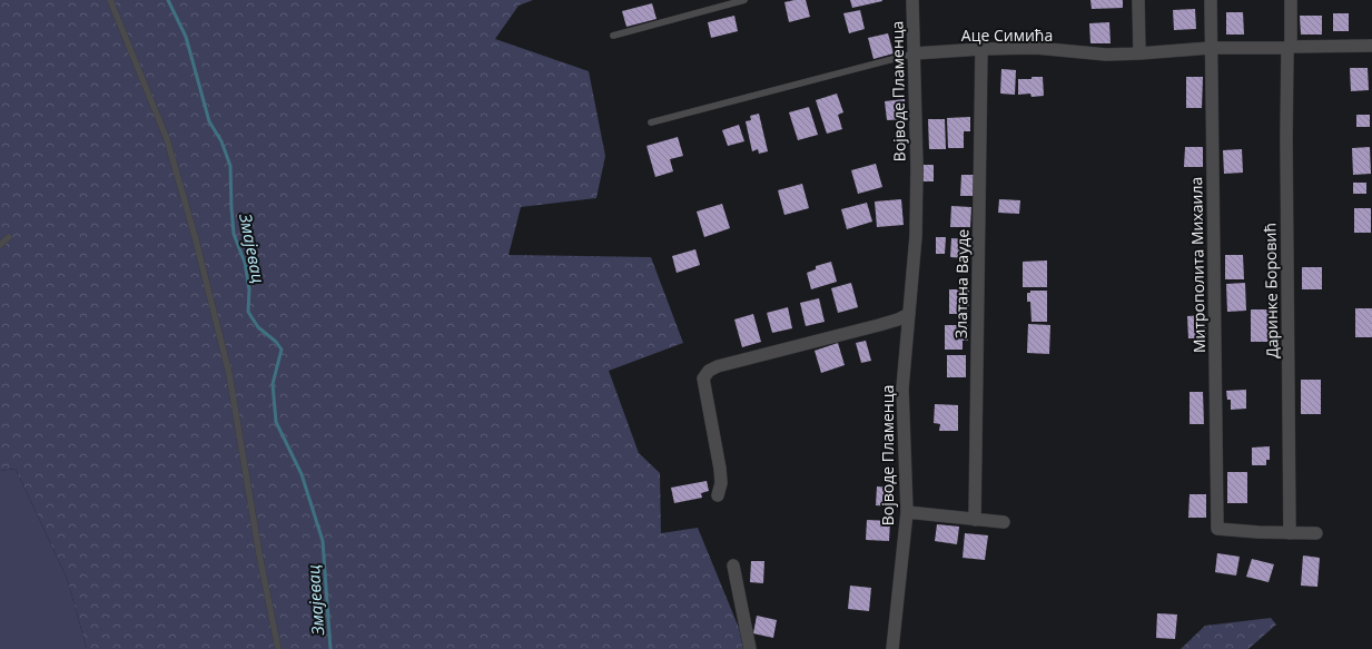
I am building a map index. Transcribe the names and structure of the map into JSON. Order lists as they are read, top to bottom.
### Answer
{
  "streets": {
    "street": [
      "Аце Симића",
      "Војводе Пламенца",
      "Митрополита Михаила",
      "Златана Вауде",
      "Даринке Боровић"
    ]
  },
  "crossings": [
    ["Аце Симића", "Војводе Пламенца"],
    ["Аце Симића", "Митрополита Михаила"],
    ["Аце Симића", "Златана Вауде"],
    ["Аце Симића", "Даринке Боровић"],
    ["Митрополита Михаила", "Даринке Боровић"]
  ],
  "water": ["Змајевац"]
}
